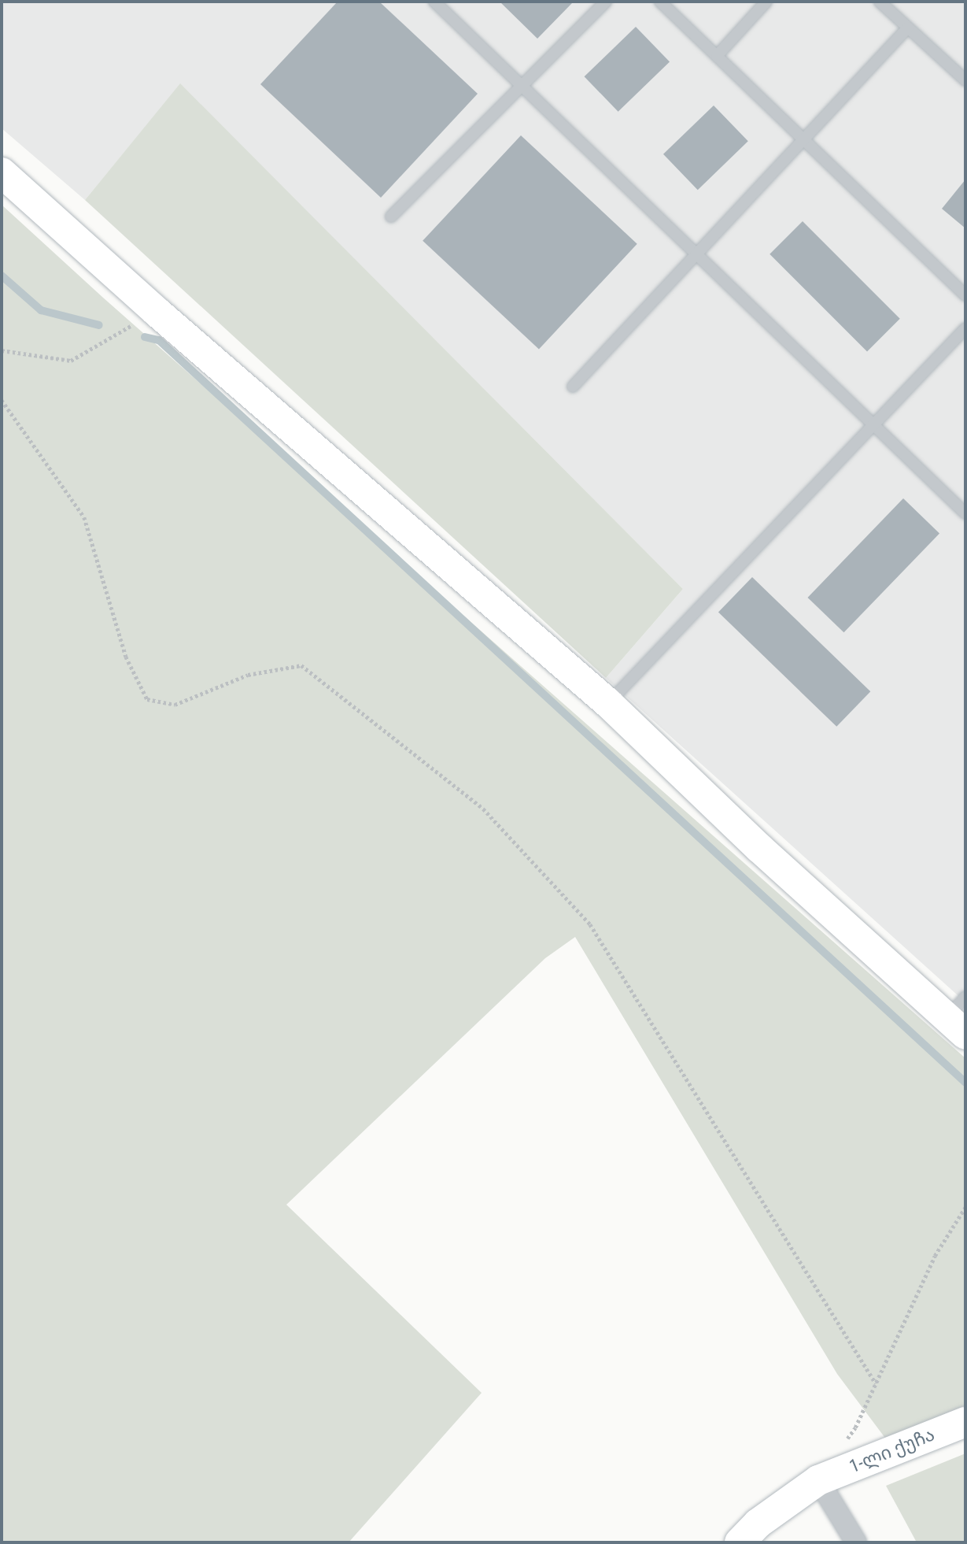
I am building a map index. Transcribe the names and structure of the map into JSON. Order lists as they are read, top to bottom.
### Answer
{
  "streets": {
    "street": ["1-ლი ქუჩა"]
  }
}
